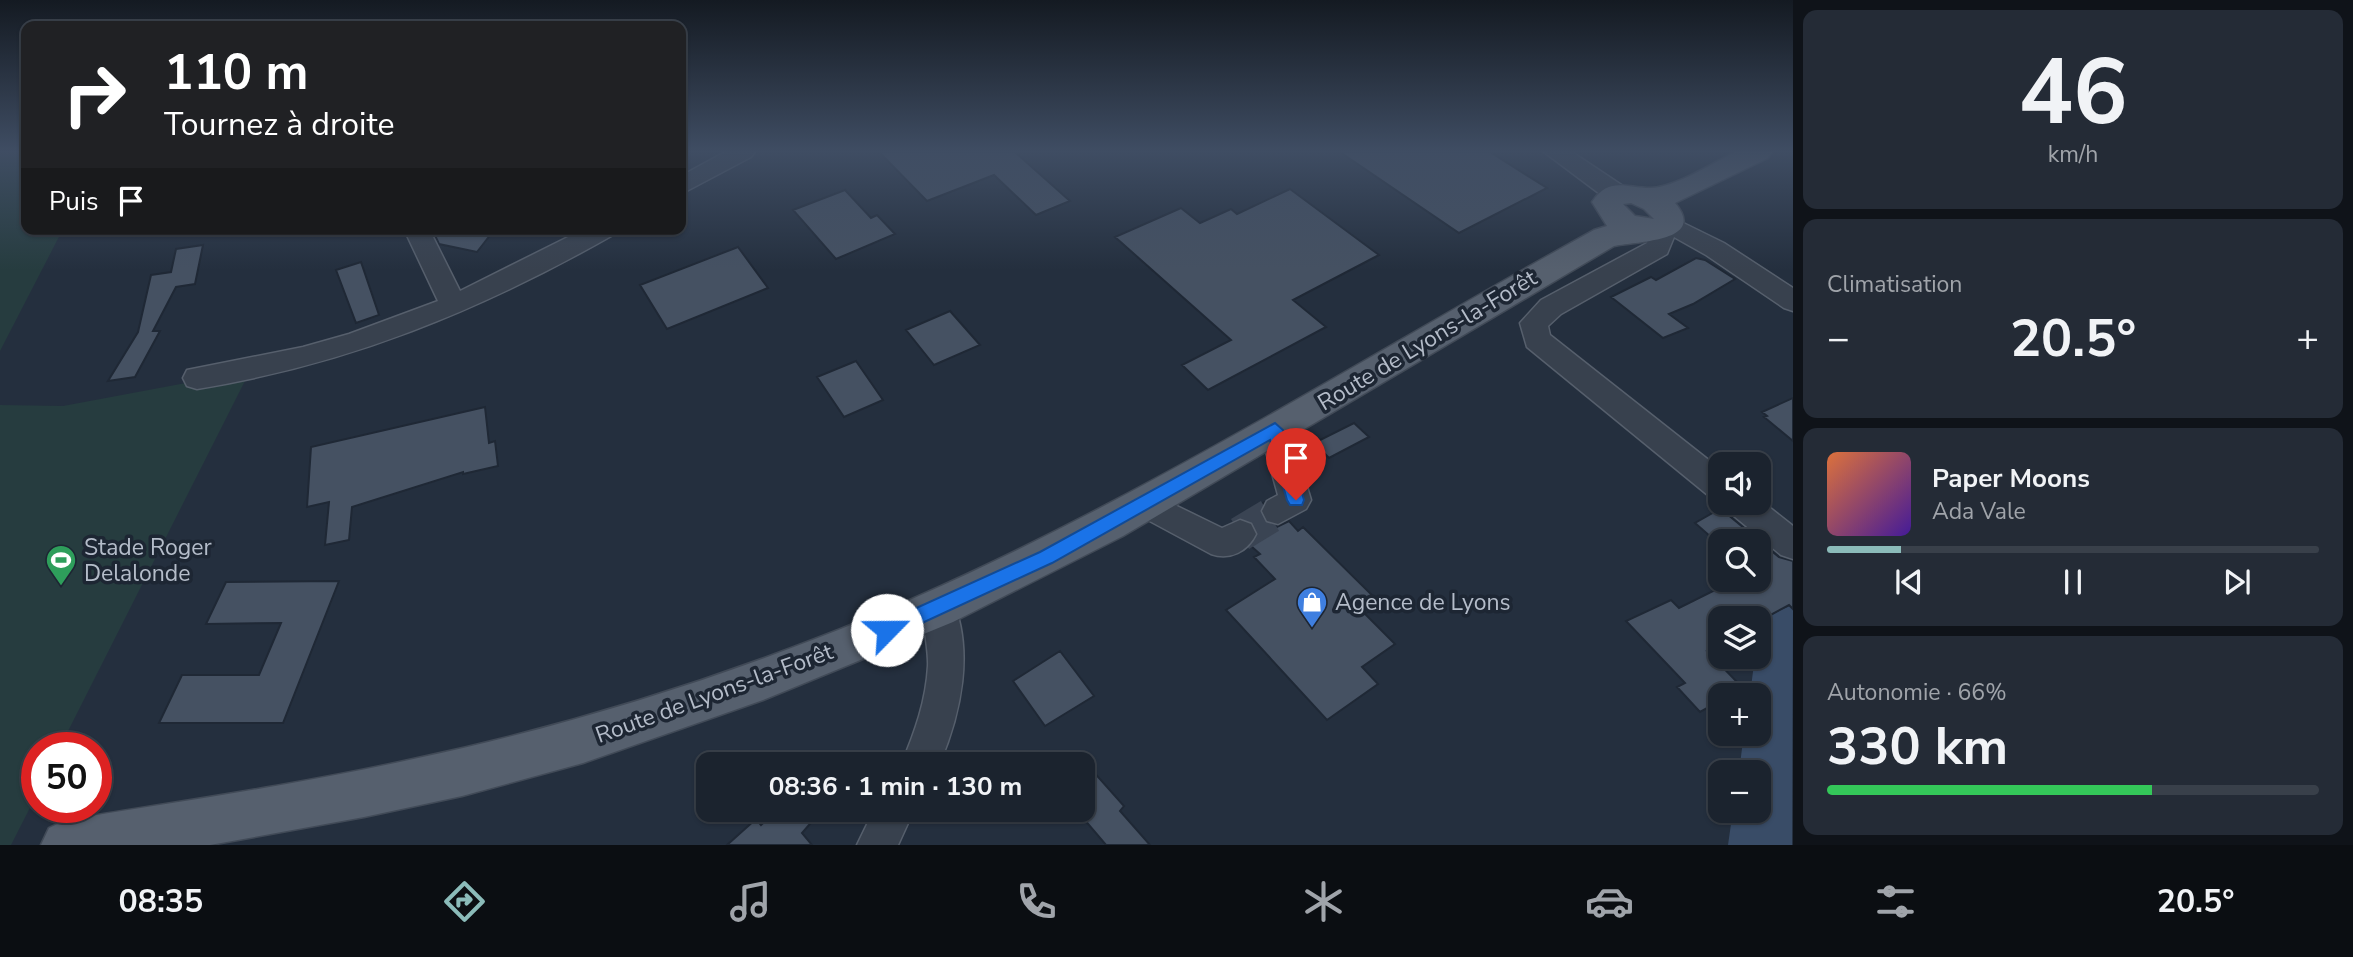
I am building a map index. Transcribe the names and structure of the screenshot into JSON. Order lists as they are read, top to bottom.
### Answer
{
  "streets": {
    "main road": ["Route de Lyons-la-Forêt"]
  },
  "places": {
    "sports": ["Stade Roger Delalonde"],
    "shop": ["Agence de Lyons"]
  },
  "page": {
    "tile": [
      ["46", "km/h"],
      "Climatisation",
      ["Autonomie · 66%", "330 km"]
    ],
    "turn": ["110 m", "Tournez à droite"],
    "then": "Puis",
    "heat": ["−", "20.5°", "+"],
    "map_buttons": ["+", "−"],
    "song": ["Paper Moons", "Ada Vale"],
    "limit": "50",
    "trip": "08:36 · 1 min · 130 m",
    "tabs": ["08:35", "20.5°"]
  }
}
